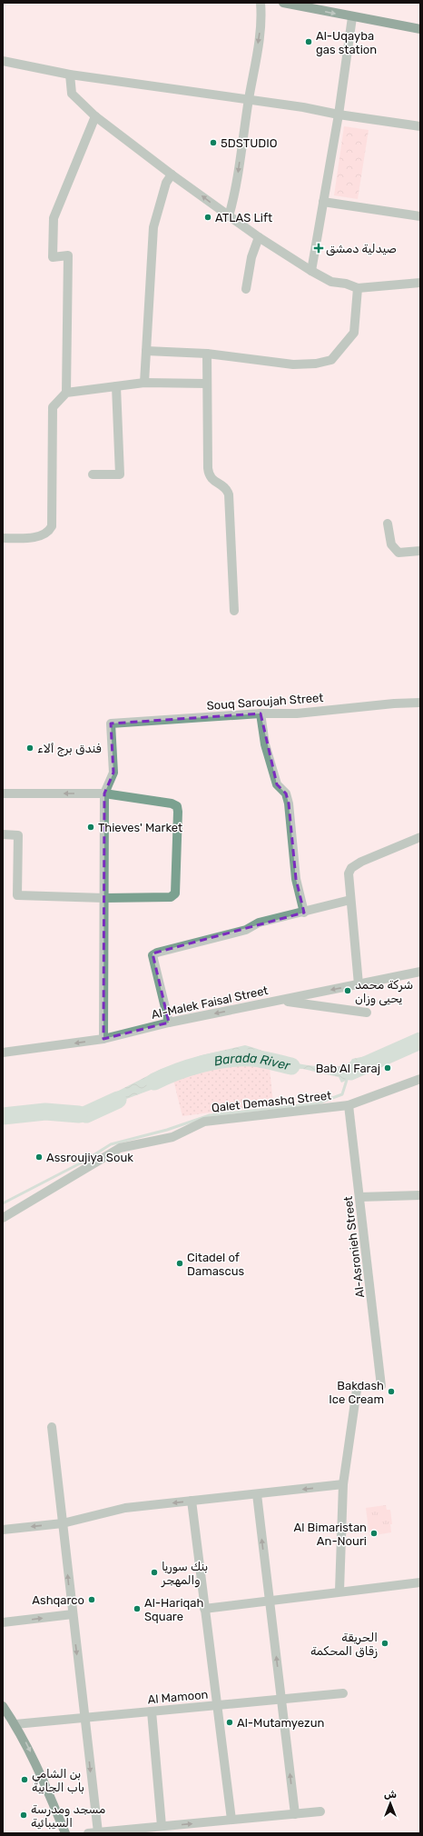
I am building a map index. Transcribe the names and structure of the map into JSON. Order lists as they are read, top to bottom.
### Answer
{
  "streets": {
    "street": [
      "Souq Saroujah Street",
      "Al-Malek Faisal Street",
      "Qalet Demashq Street",
      "Al-Asronieh Street",
      "Al Mamoon"
    ]
  },
  "crossings": [
    ["Qalet Demashq Street", "Al-Asronieh Street"]
  ],
  "water": ["Barada River"],
  "places": {
    "other": [
      "Al-Uqayba gas station",
      "5DSTUDIO",
      "ATLAS Lift",
      "فندق برج ألاء",
      "Thieves' Market",
      "شركة محمد يحيى وزان",
      "Bab Al Faraj",
      "Assroujiya Souk",
      "Citadel of Damascus",
      "Bakdash Ice Cream",
      "Al Bimaristan An-Nouri",
      "بنك سوريا والمهجر",
      "Ashqarco",
      "Al-Hariqah Square",
      "الحريقة زقاق المحكمة",
      "Al-Mutamyezun",
      "بن الشامي باب الجابية",
      "مسجد ومدرسة السيبائية"
    ],
    "health": ["صيدلية دمشق"]
  },
  "north": "top"
}
